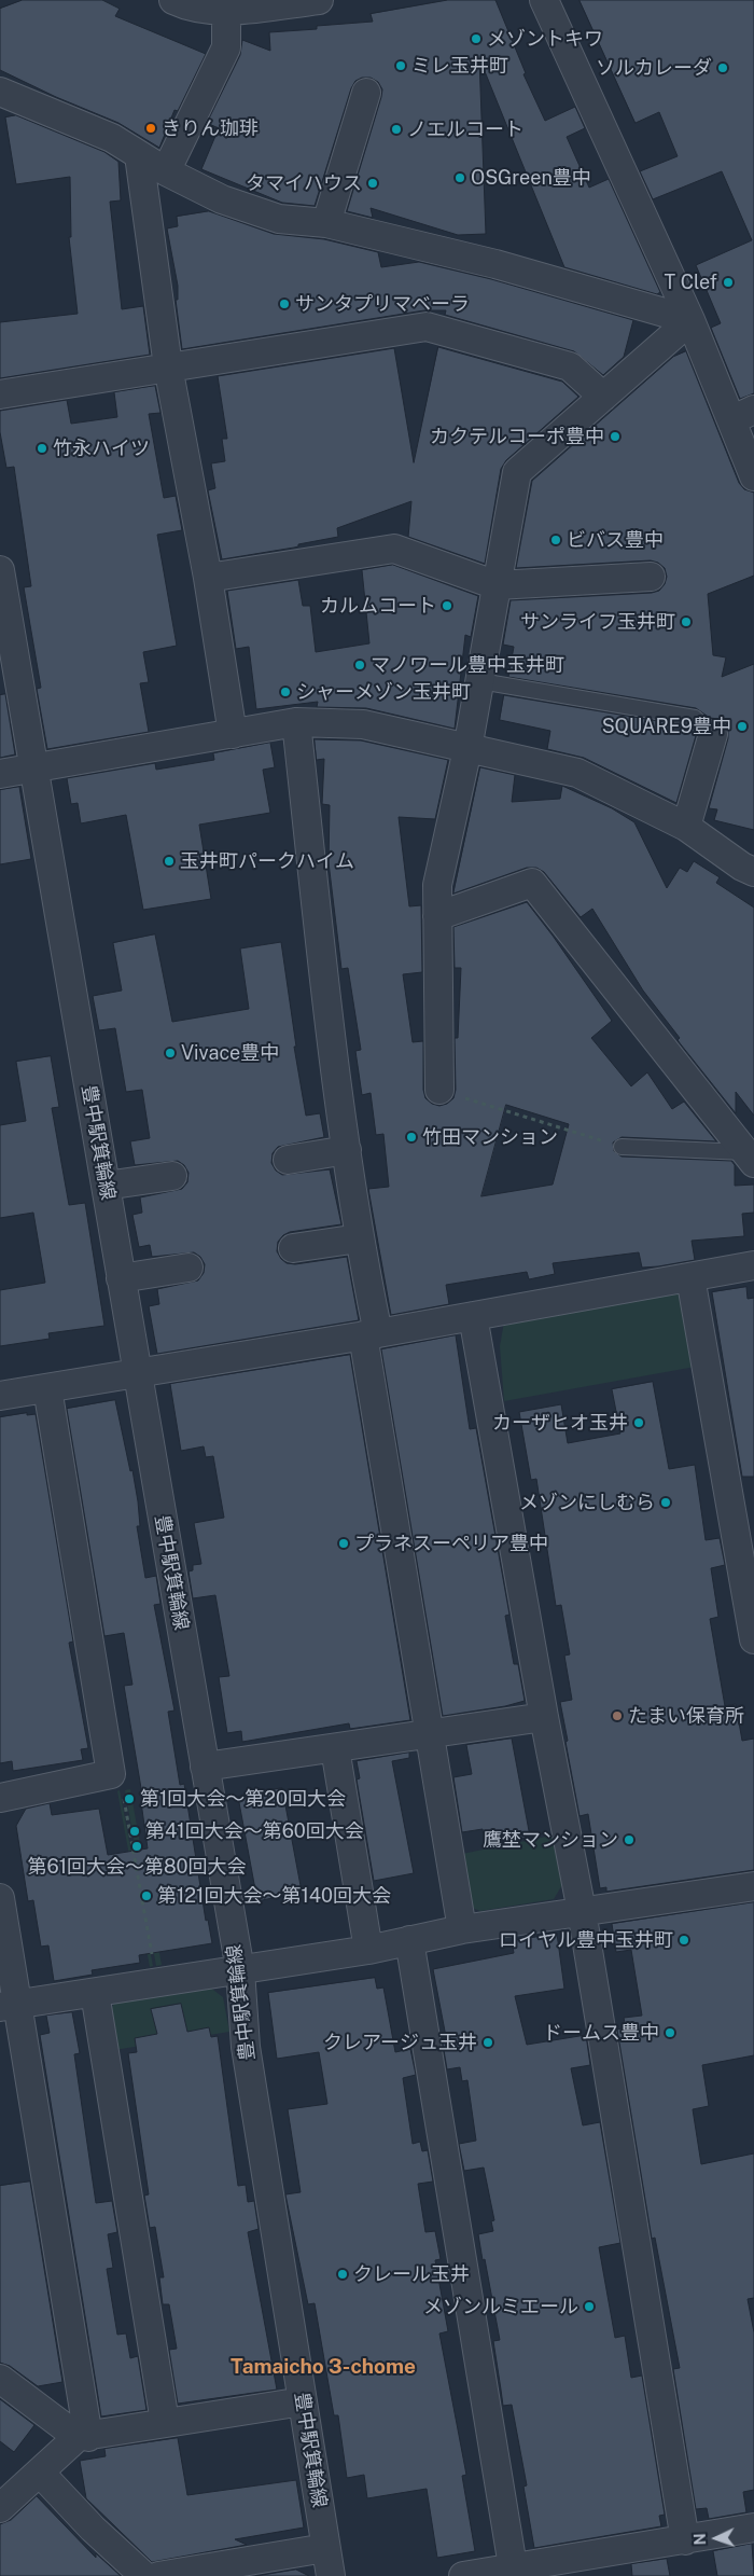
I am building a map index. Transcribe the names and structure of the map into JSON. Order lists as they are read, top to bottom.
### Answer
{
  "streets": {
    "street": ["豊中駅箕輪線"]
  },
  "districts": ["Tamaicho 3-chome"],
  "places": [
    "メゾントキワ",
    "ミレ玉井町",
    "ソルカレーダ",
    "きりん珈琲",
    "ノエルコート",
    "OSGreen豊中",
    "タマイハウス",
    "T Clef",
    "サンタプリマベーラ",
    "カクテルコーポ豊中",
    "竹永ハイツ",
    "ビバス豊中",
    "カルムコート",
    "サンライフ玉井町",
    "マノワール豊中玉井町",
    "シャーメゾン玉井町",
    "SQUARE9豊中",
    "玉井町パークハイム",
    "Vivace豊中",
    "竹田マンション",
    "カーザヒオ玉井",
    "メゾンにしむら",
    "プラネスーペリア豊中",
    "たまい保育所",
    "第1回大会〜第20回大会",
    "第41回大会〜第60回大会",
    "鷹埜マンション",
    "第61回大会〜第80回大会",
    "第121回大会〜第140回大会",
    "ロイヤル豊中玉井町",
    "ドームス豊中",
    "クレアージュ玉井",
    "クレール玉井",
    "メゾンルミエール"
  ],
  "north": "left"
}
